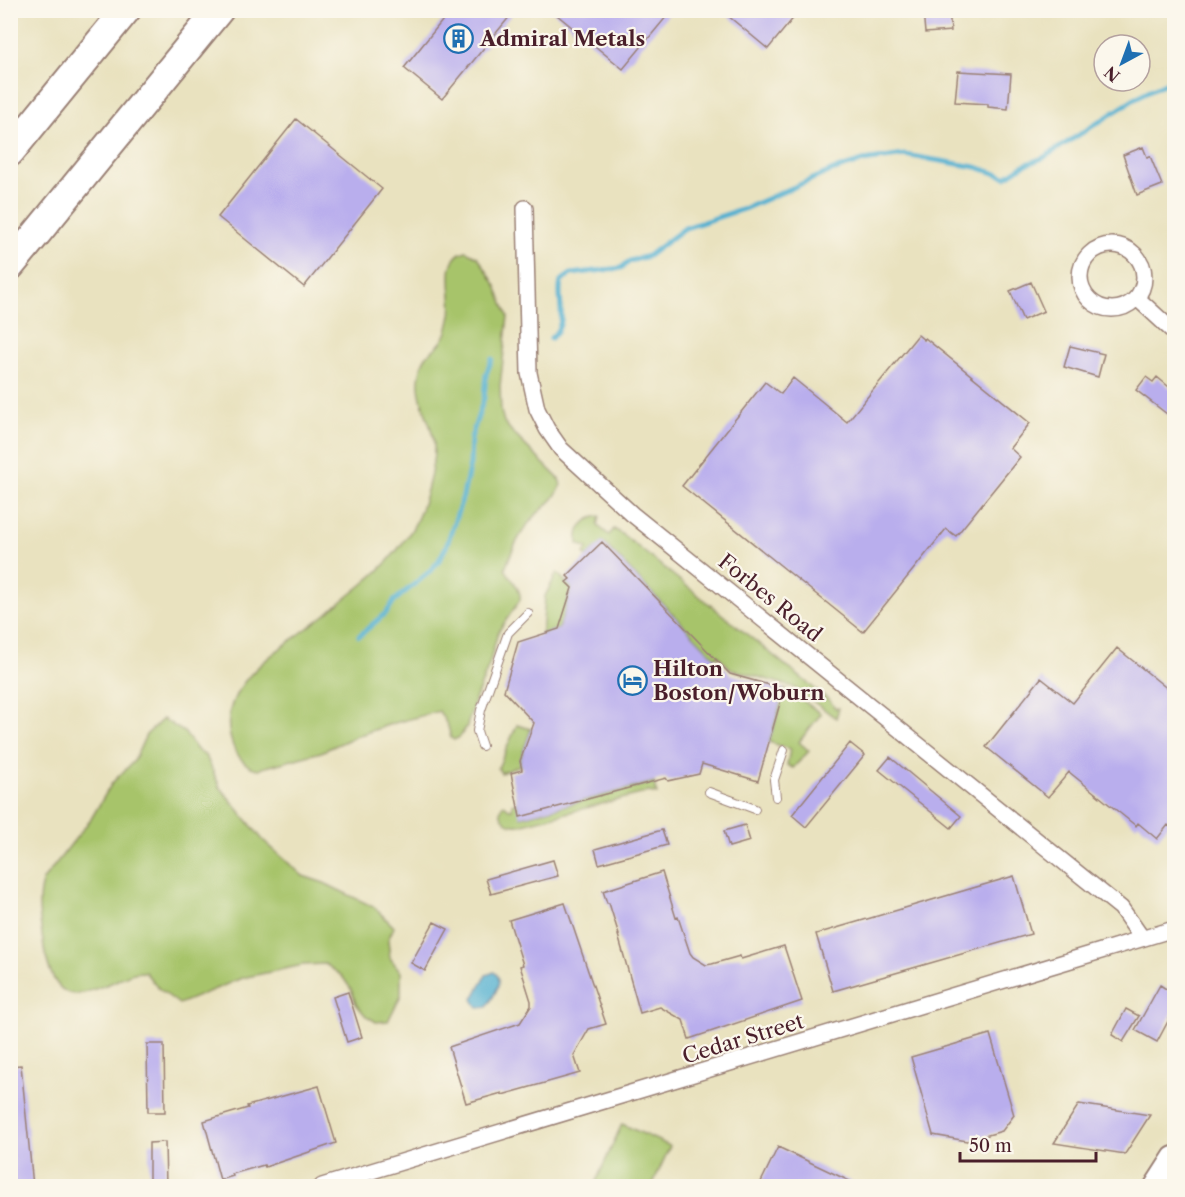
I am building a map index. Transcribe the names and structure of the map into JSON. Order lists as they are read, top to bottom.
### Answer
{
  "streets": {
    "street": ["Forbes Road", "Cedar Street"]
  },
  "crossings": [
    ["Forbes Road", "Cedar Street"]
  ],
  "places": {
    "building": ["Admiral Metals"],
    "hotel": ["Hilton Boston/Woburn"]
  },
  "scale_bar": "50 m",
  "north": "bottom left"
}
